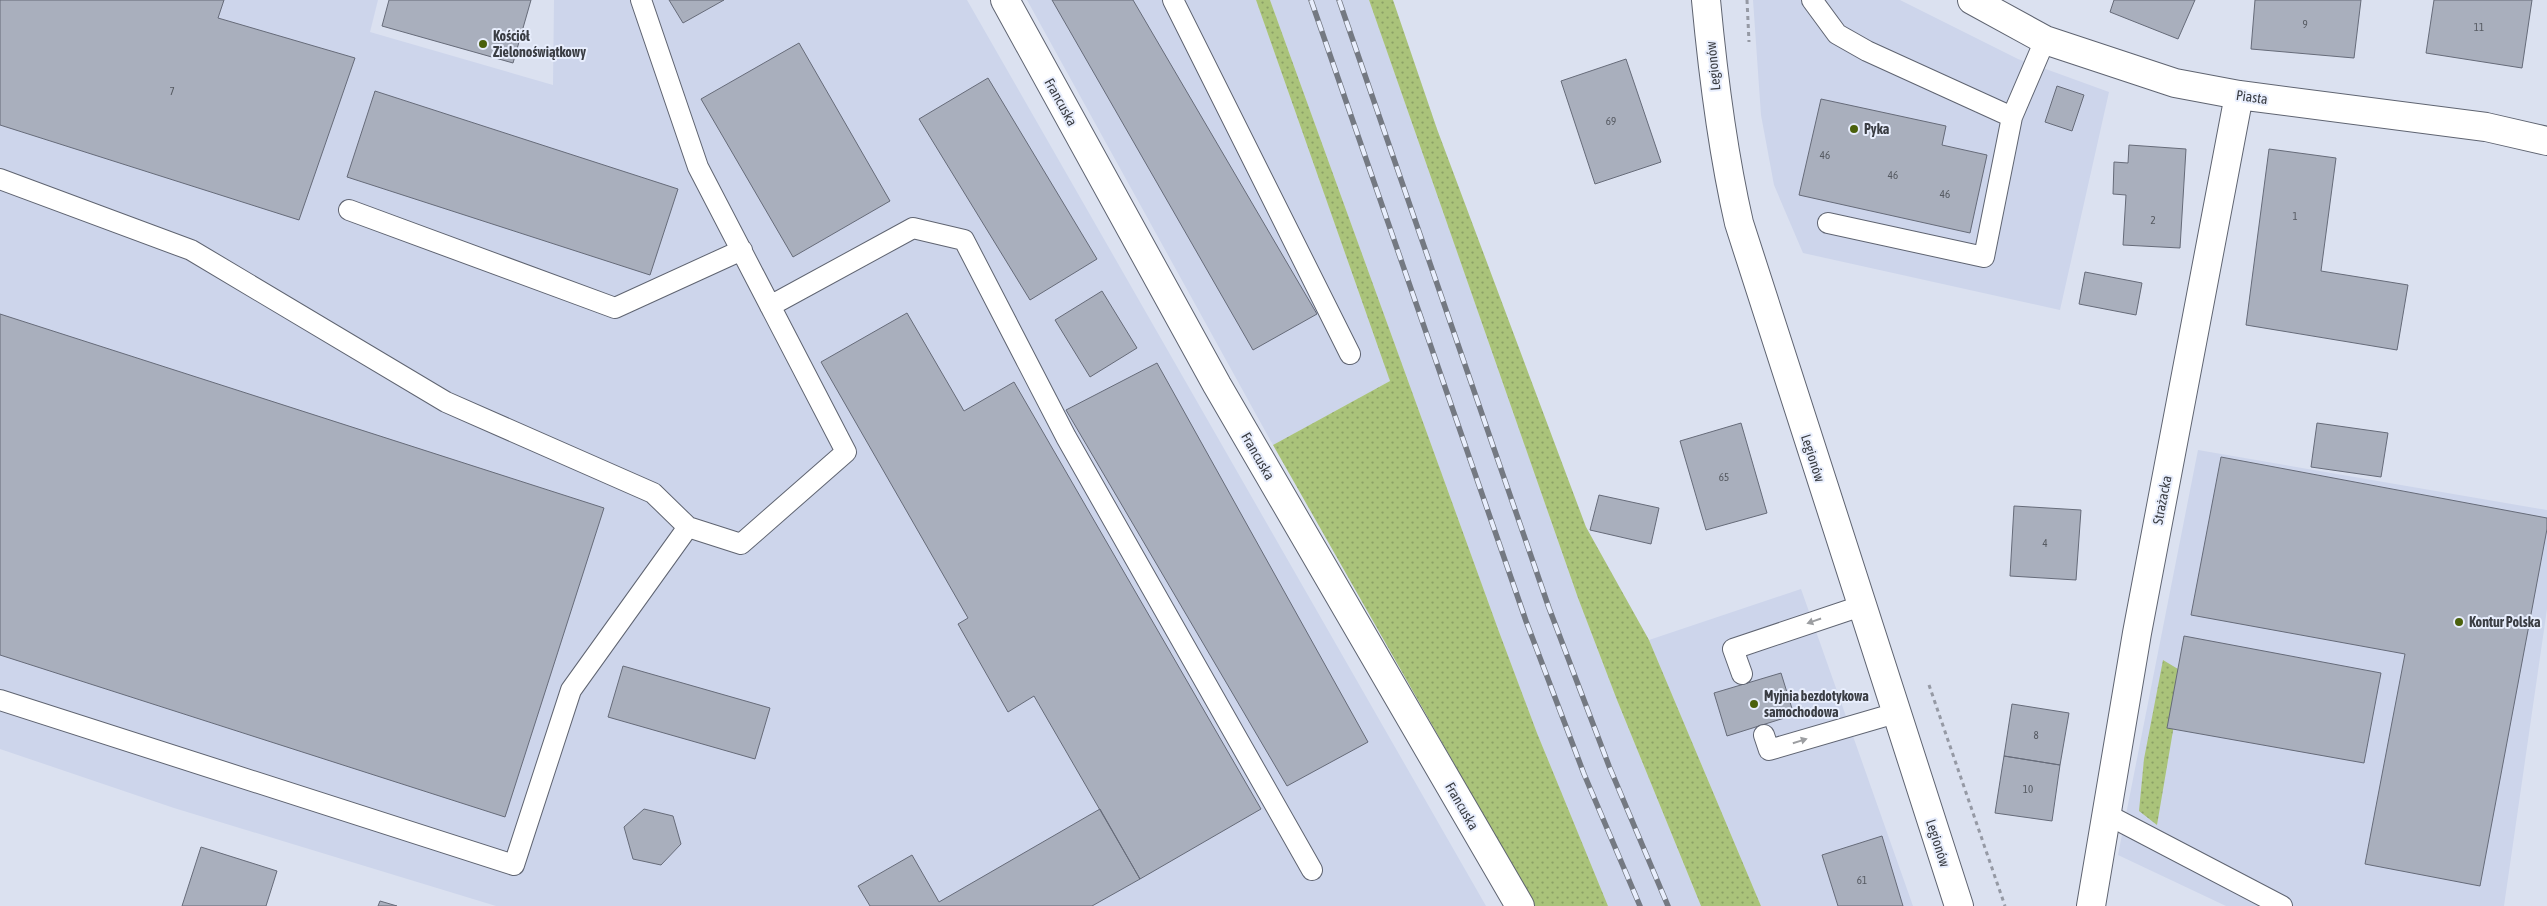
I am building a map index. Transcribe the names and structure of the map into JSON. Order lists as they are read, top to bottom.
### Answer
{
  "streets": {
    "street": [
      "Legionów",
      "Piasta",
      "Francuska",
      "Strażacka"
    ]
  },
  "crossings": [
    ["Piasta", "Strażacka"]
  ],
  "places": [
    "Kościół Zielonoświątkowy",
    "Pyka",
    "Kontur Polska",
    "Myjnia bezdotykowa samochodowa"
  ],
  "house_numbers": [
    "9",
    "11",
    "7",
    "69",
    "46",
    "46",
    "46",
    "1",
    "2",
    "65",
    "4",
    "8",
    "10",
    "61"
  ]
}
